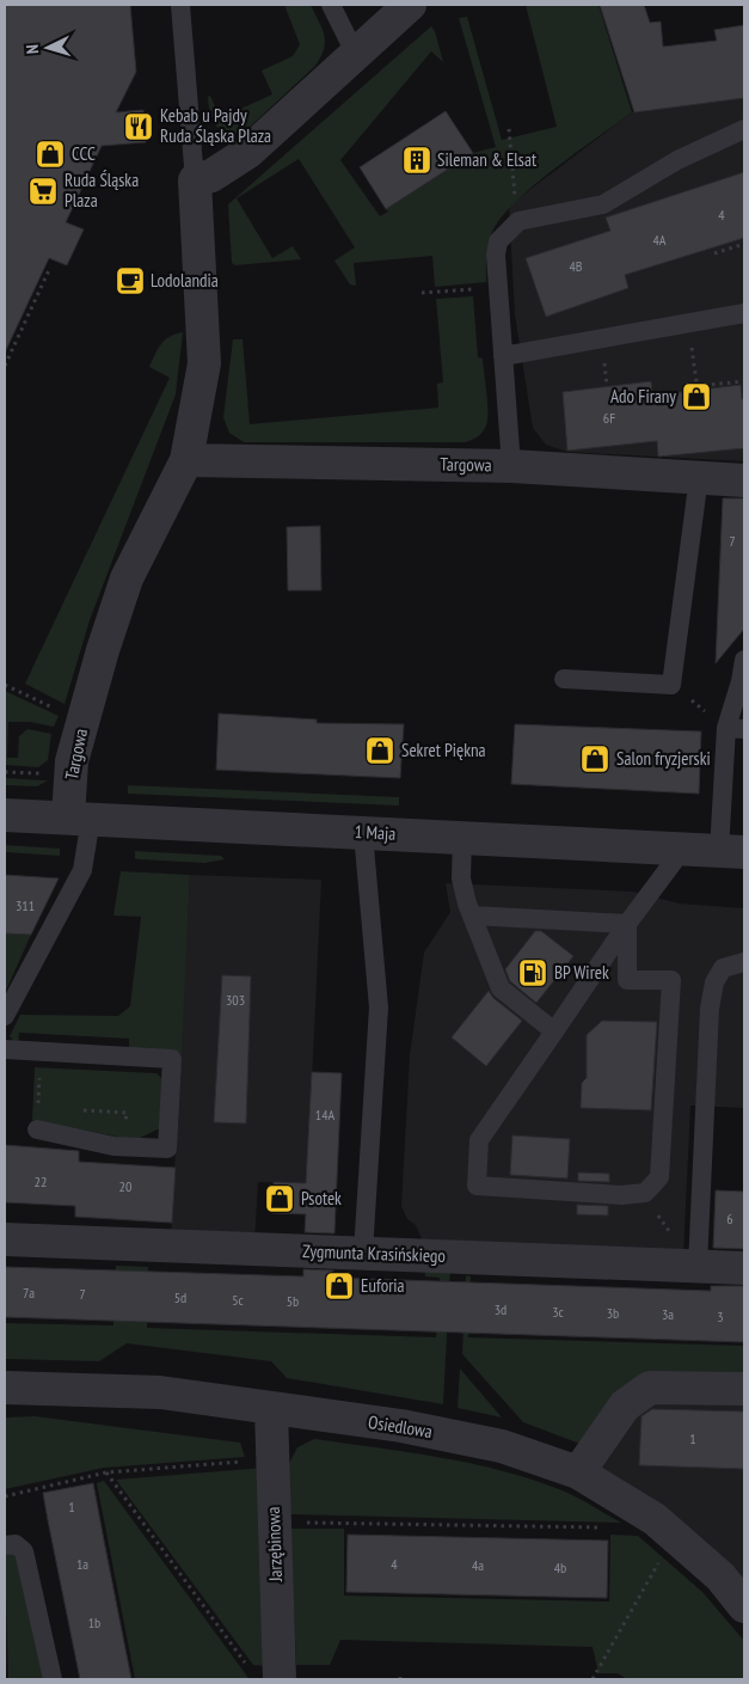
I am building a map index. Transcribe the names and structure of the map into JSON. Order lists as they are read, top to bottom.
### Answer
{
  "streets": {
    "street": [
      "Targowa",
      "1 Maja",
      "Zygmunta Krasińskiego",
      "Osiedlowa",
      "Jarzębinowa"
    ]
  },
  "crossings": [
    ["Targowa", "1 Maja"],
    ["Osiedlowa", "Jarzębinowa"]
  ],
  "places": {
    "restaurant": ["Kebab u Pajdy Ruda Śląska Plaza"],
    "shop": [
      "CCC",
      "Ado Firany",
      "Sekret Piękna",
      "Salon fryzjerski",
      "Psotek",
      "Euforia"
    ],
    "building": ["Sileman & Elsat"],
    "supermarket": ["Ruda Śląska Plaza"],
    "cafe": ["Lodolandia"],
    "fuel station": ["BP Wirek"]
  },
  "house_numbers": [
    "4",
    "4A",
    "4B",
    "6F",
    "7",
    "311",
    "303",
    "14A",
    "22",
    "20",
    "6",
    "7a",
    "7",
    "5d",
    "5c",
    "5b",
    "3d",
    "3c",
    "3b",
    "3a",
    "3",
    "1",
    "1",
    "1a",
    "4",
    "4a",
    "4b",
    "1b"
  ],
  "north": "left"
}
